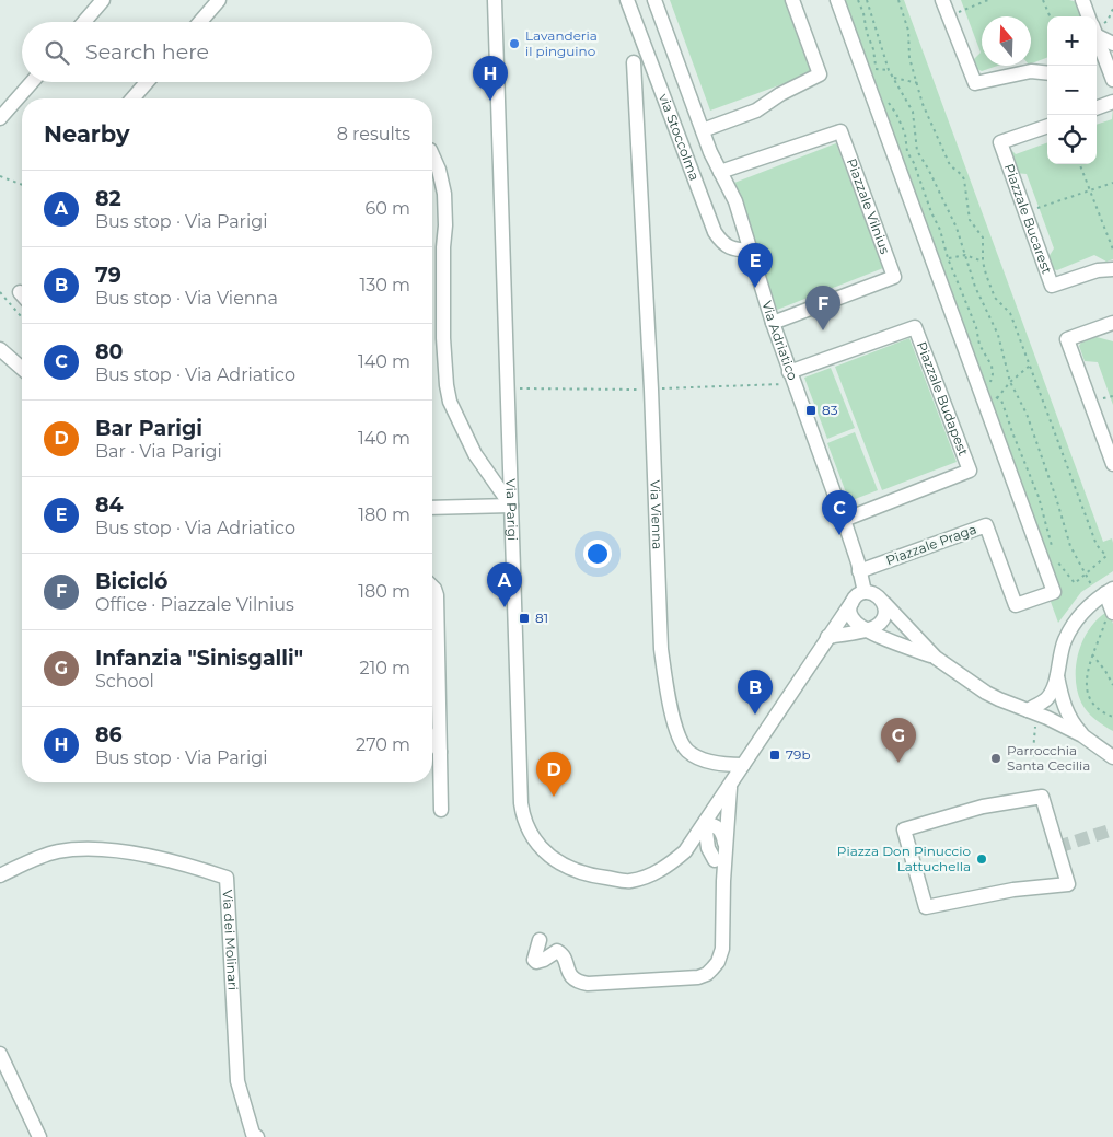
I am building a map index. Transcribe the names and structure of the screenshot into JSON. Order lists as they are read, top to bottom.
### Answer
{
  "streets": {
    "street": [
      "via Stoccolma",
      "Piazzale Vilnius",
      "Piazzale Bucarest",
      "Via Adriatico",
      "Piazzale Budapest",
      "Via Parigi",
      "Via Vienna",
      "Piazzale Praga",
      "Via dei Molinari"
    ]
  },
  "crossings": [
    ["via Stoccolma", "Via Adriatico"],
    ["Piazzale Vilnius", "Via Adriatico"],
    ["Via Adriatico", "Piazzale Budapest"],
    ["Via Adriatico", "Piazzale Praga"],
    ["Via Parigi", "Via Vienna"]
  ],
  "places": {
    "other": ["Lavanderia il pinguino", "Parrocchia Santa Cecilia", "Piazza Don Pinuccio Lattuchella"],
    "transit": ["83", "81", "79b"]
  },
  "north": "top",
  "page": {
    "map_buttons": ["+", "−"],
    "search": "Search here",
    "pins": [
      "H",
      "E",
      "F",
      "C",
      "A",
      "B",
      "G",
      "D"
    ],
    "heading": ["Nearby", "8 results"],
    "list": [
      {
        "mark": "A",
        "name": "82",
        "note": "Bus stop · Via Parigi",
        "value": "60 m"
      },
      {
        "mark": "B",
        "name": "79",
        "note": "Bus stop · Via Vienna",
        "value": "130 m"
      },
      {
        "mark": "C",
        "name": "80",
        "note": "Bus stop · Via Adriatico",
        "value": "140 m"
      },
      {
        "mark": "D",
        "name": "Bar Parigi",
        "note": "Bar · Via Parigi",
        "value": "140 m"
      },
      {
        "mark": "E",
        "name": "84",
        "note": "Bus stop · Via Adriatico",
        "value": "180 m"
      },
      {
        "mark": "F",
        "name": "Bicicló",
        "note": "Office · Piazzale Vilnius",
        "value": "180 m"
      },
      {
        "mark": "G",
        "name": "Infanzia \"Sinisgalli\"",
        "note": "School",
        "value": "210 m"
      },
      {
        "mark": "H",
        "name": "86",
        "note": "Bus stop · Via Parigi",
        "value": "270 m"
      }
    ]
  }
}
